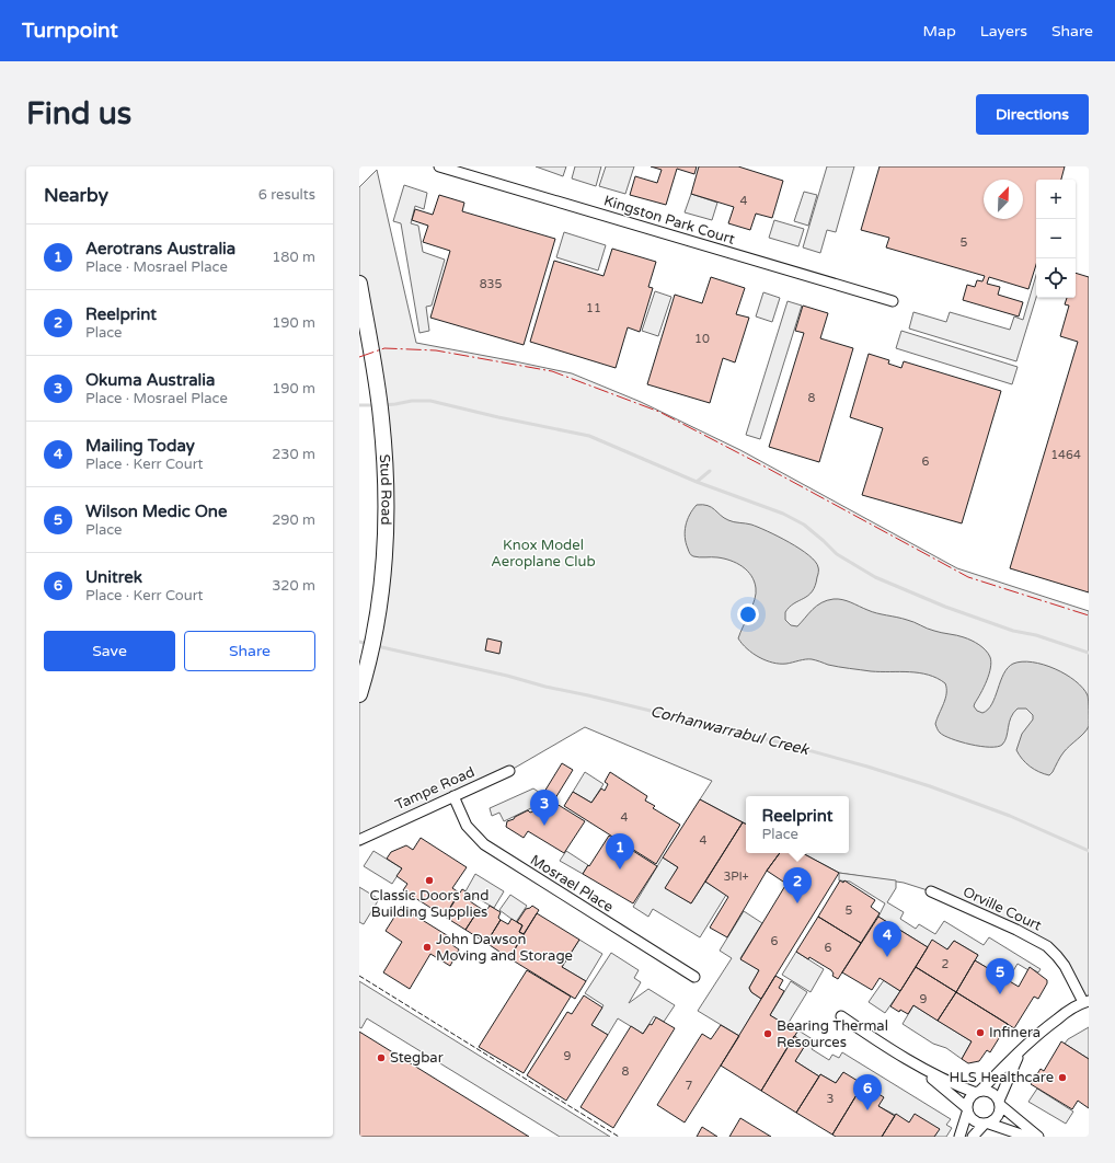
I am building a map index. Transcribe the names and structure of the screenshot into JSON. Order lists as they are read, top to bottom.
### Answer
{
  "streets": {
    "highway": ["Stud Road"],
    "street": [
      "Kingston Park Court",
      "Tampe Road",
      "Mosrael Place",
      "Orville Court"
    ]
  },
  "crossings": [
    ["Tampe Road", "Mosrael Place"]
  ],
  "water": ["Corhanwarrabul Creek"],
  "parks": ["Knox Model Aeroplane Club"],
  "places": [
    "Classic Doors and Building Supplies",
    "John Dawson Moving and Storage",
    "Infinera",
    "Bearing Thermal Resources",
    "Stegbar",
    "HLS Healthcare"
  ],
  "house_numbers": [
    "4",
    "5",
    "835",
    "11",
    "10",
    "8",
    "1464",
    "6",
    "4",
    "4",
    "3Pl+",
    "5",
    "6",
    "6",
    "2",
    "9",
    "9",
    "8",
    "7",
    "3"
  ],
  "north": "top right",
  "page": {
    "header": "Turnpoint",
    "nav": ["Map", "Layers", "Share"],
    "buttons": [
      "Directions",
      ["Save", "Share"]
    ],
    "title": "Find us",
    "heading": ["Nearby", "6 results"],
    "map_buttons": ["+", "−"],
    "list": [
      {
        "mark": "1",
        "name": "Aerotrans Australia",
        "note": "Place · Mosrael Place",
        "value": "180 m"
      },
      {
        "mark": "2",
        "name": "Reelprint",
        "note": "Place",
        "value": "190 m"
      },
      {
        "mark": "3",
        "name": "Okuma Australia",
        "note": "Place · Mosrael Place",
        "value": "190 m"
      },
      {
        "mark": "4",
        "name": "Mailing Today",
        "note": "Place · Kerr Court",
        "value": "230 m"
      },
      {
        "mark": "5",
        "name": "Wilson Medic One",
        "note": "Place",
        "value": "290 m"
      },
      {
        "mark": "6",
        "name": "Unitrek",
        "note": "Place · Kerr Court",
        "value": "320 m"
      }
    ],
    "pins": [
      "3",
      "1",
      "2",
      "4",
      "5",
      "6"
    ],
    "popup": ["Reelprint", "Place"]
  }
}
